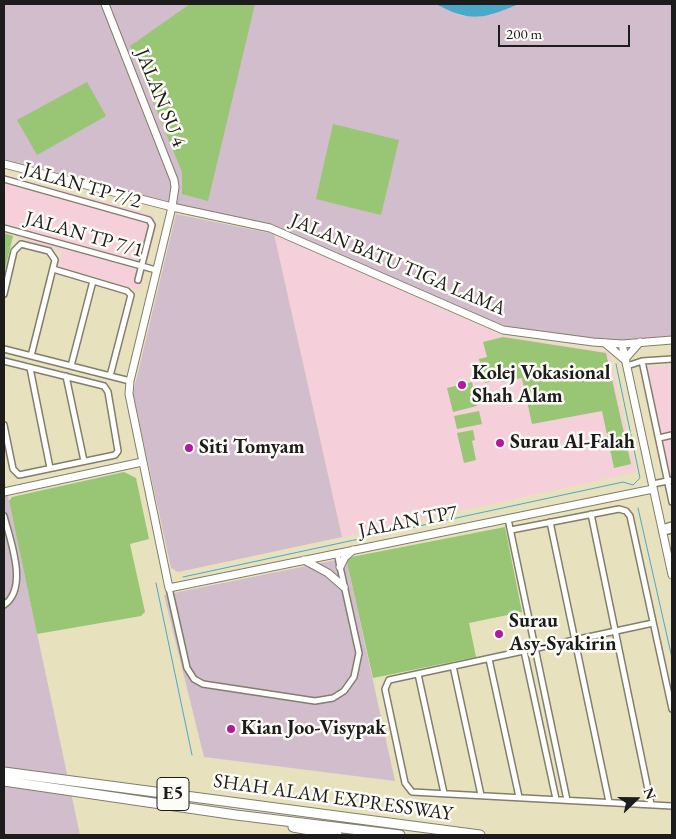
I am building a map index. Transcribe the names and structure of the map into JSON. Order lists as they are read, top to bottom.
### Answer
{
  "streets": {
    "highway": ["E5", "SHAH ALAM EXPRESSWAY"],
    "street": [
      "JALAN SU 4",
      "JALAN TP 7/2",
      "JALAN TP 7/1",
      "JALAN BATU TIGA LAMA",
      "JALAN TP7"
    ]
  },
  "crossings": [
    ["JALAN SU 4", "JALAN BATU TIGA LAMA"],
    ["JALAN TP 7/2", "JALAN TP 7/1"]
  ],
  "places": [
    "Kolej Vokasional Shah Alam",
    "Surau Al-Falah",
    "Siti Tomyam",
    "Surau Asy-Syakirin",
    "Kian Joo-Visypak"
  ],
  "scale_bar": "200 m",
  "north": "right"
}
